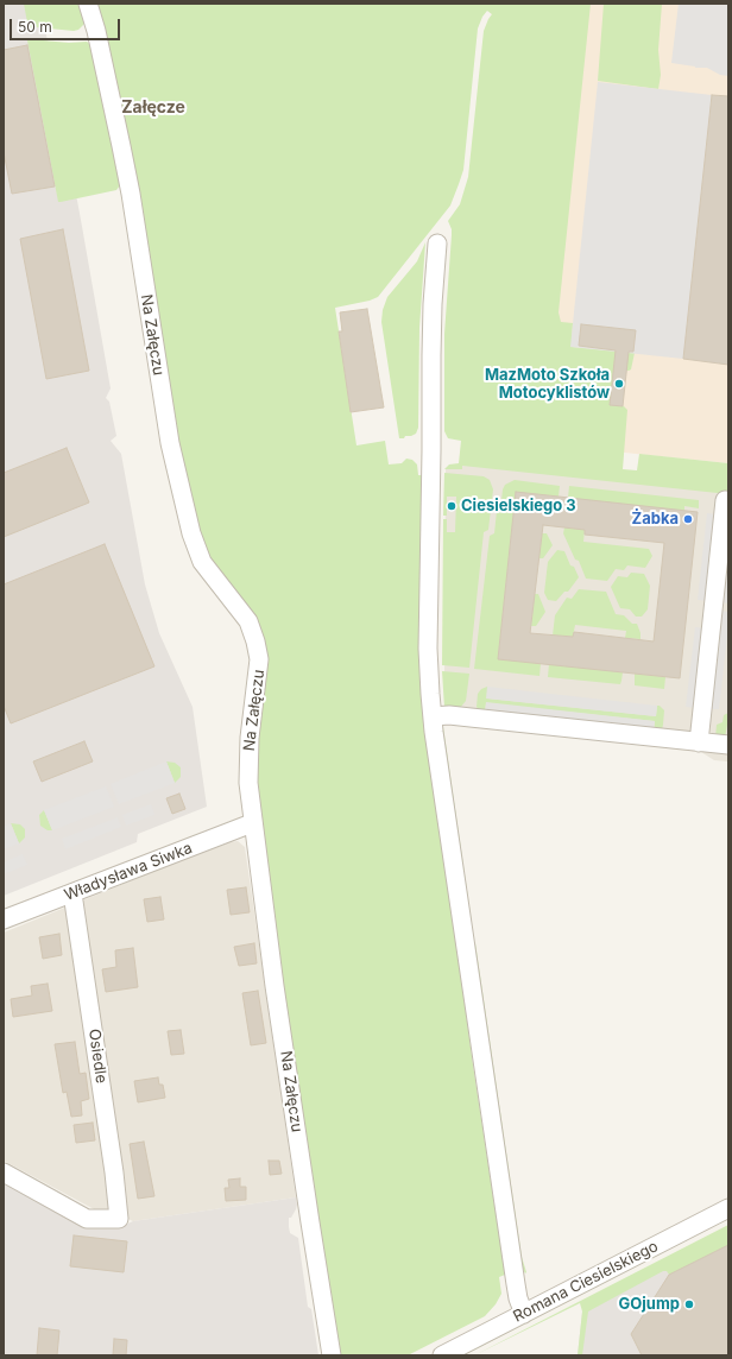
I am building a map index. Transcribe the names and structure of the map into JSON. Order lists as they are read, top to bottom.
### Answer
{
  "streets": {
    "street": [
      "Na Załęczu",
      "Władysława Siwka",
      "Osiedle",
      "Romana Ciesielskiego"
    ]
  },
  "crossings": [
    ["Na Załęczu", "Władysława Siwka"],
    ["Władysława Siwka", "Osiedle"]
  ],
  "districts": ["Załęcze"],
  "places": [
    "MazMoto Szkoła Motocyklistów",
    "Ciesielskiego 3",
    "Żabka",
    "GOjump"
  ],
  "scale_bar": "50 m"
}
